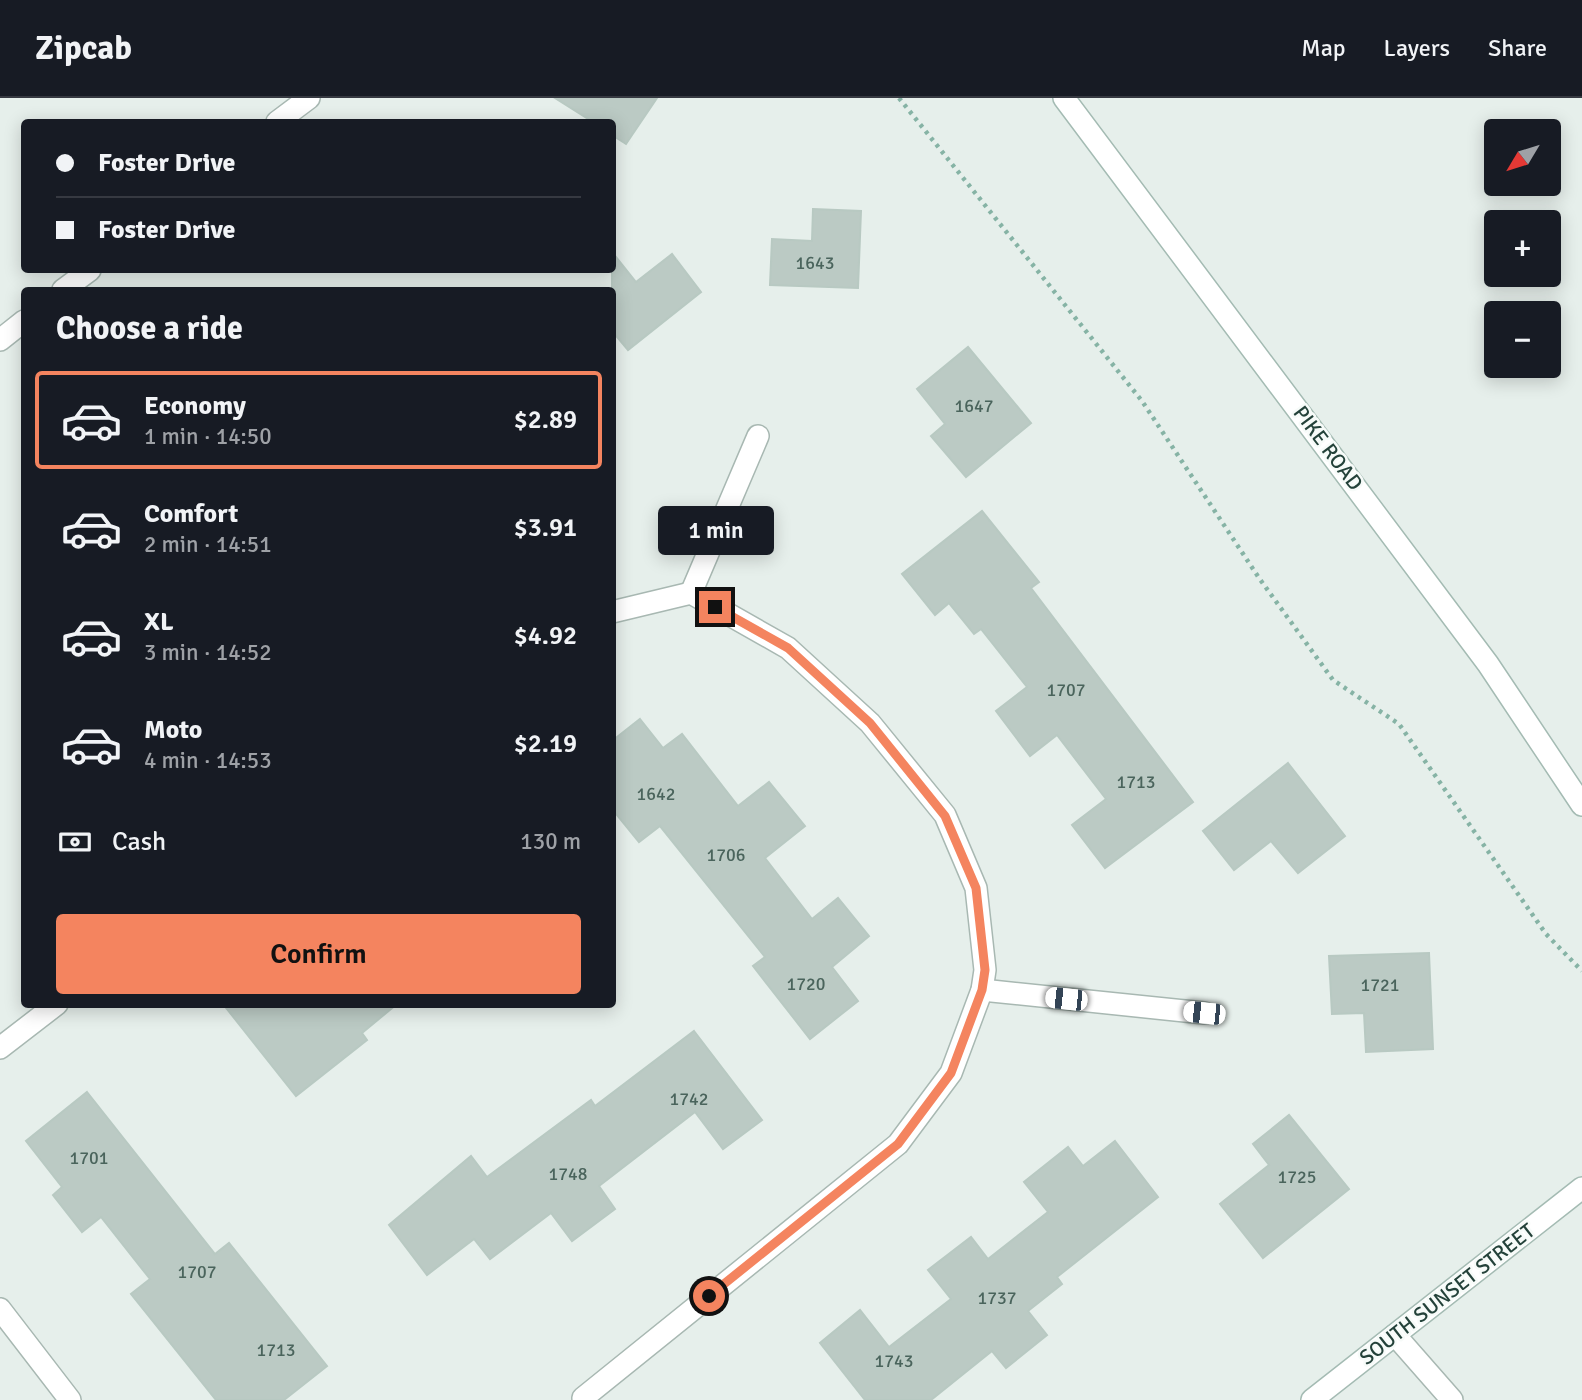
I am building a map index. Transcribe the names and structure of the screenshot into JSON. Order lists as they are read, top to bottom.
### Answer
{
  "streets": {
    "street": ["PIKE ROAD", "SOUTH SUNSET STREET"]
  },
  "house_numbers": [
    "1643",
    "1647",
    "1707",
    "1713",
    "1642",
    "1706",
    "1720",
    "1721",
    "1742",
    "1701",
    "1748",
    "1725",
    "1707",
    "1737",
    "1713",
    "1743"
  ],
  "north": "bottom left",
  "page": {
    "header": "Zipcab",
    "nav": ["Map", "Layers", "Share"],
    "map_buttons": ["+", "−"],
    "banner": ["Foster Drive", "Foster Drive"],
    "heading": "Choose a ride",
    "list": [
      {
        "name": "Economy",
        "note": "1 min · 14:50",
        "value": "$2.89"
      },
      {
        "name": "Comfort",
        "note": "2 min · 14:51",
        "value": "$3.91"
      },
      {
        "name": "XL",
        "note": "3 min · 14:52",
        "value": "$4.92"
      },
      {
        "name": "Moto",
        "note": "4 min · 14:53",
        "value": "$2.19"
      }
    ],
    "bubble": "1 min",
    "pay": ["Cash", "130 m"],
    "buttons": "Confirm"
  }
}
